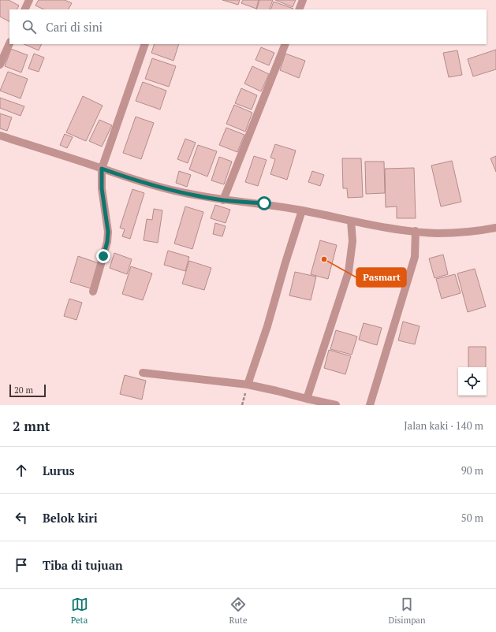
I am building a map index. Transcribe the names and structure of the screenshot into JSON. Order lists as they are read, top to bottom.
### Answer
{
  "places": ["Pasmart"],
  "scale_bar": "20 m",
  "page": {
    "search": "Cari di sini",
    "scale": "20 m",
    "heading": ["2 mnt", "Jalan kaki · 140 m"],
    "list": [
      ["Lurus", "90 m"],
      ["Belok kiri", "50 m"],
      "Tiba di tujuan"
    ],
    "nav": ["Peta", "Rute", "Disimpan"]
  }
}
